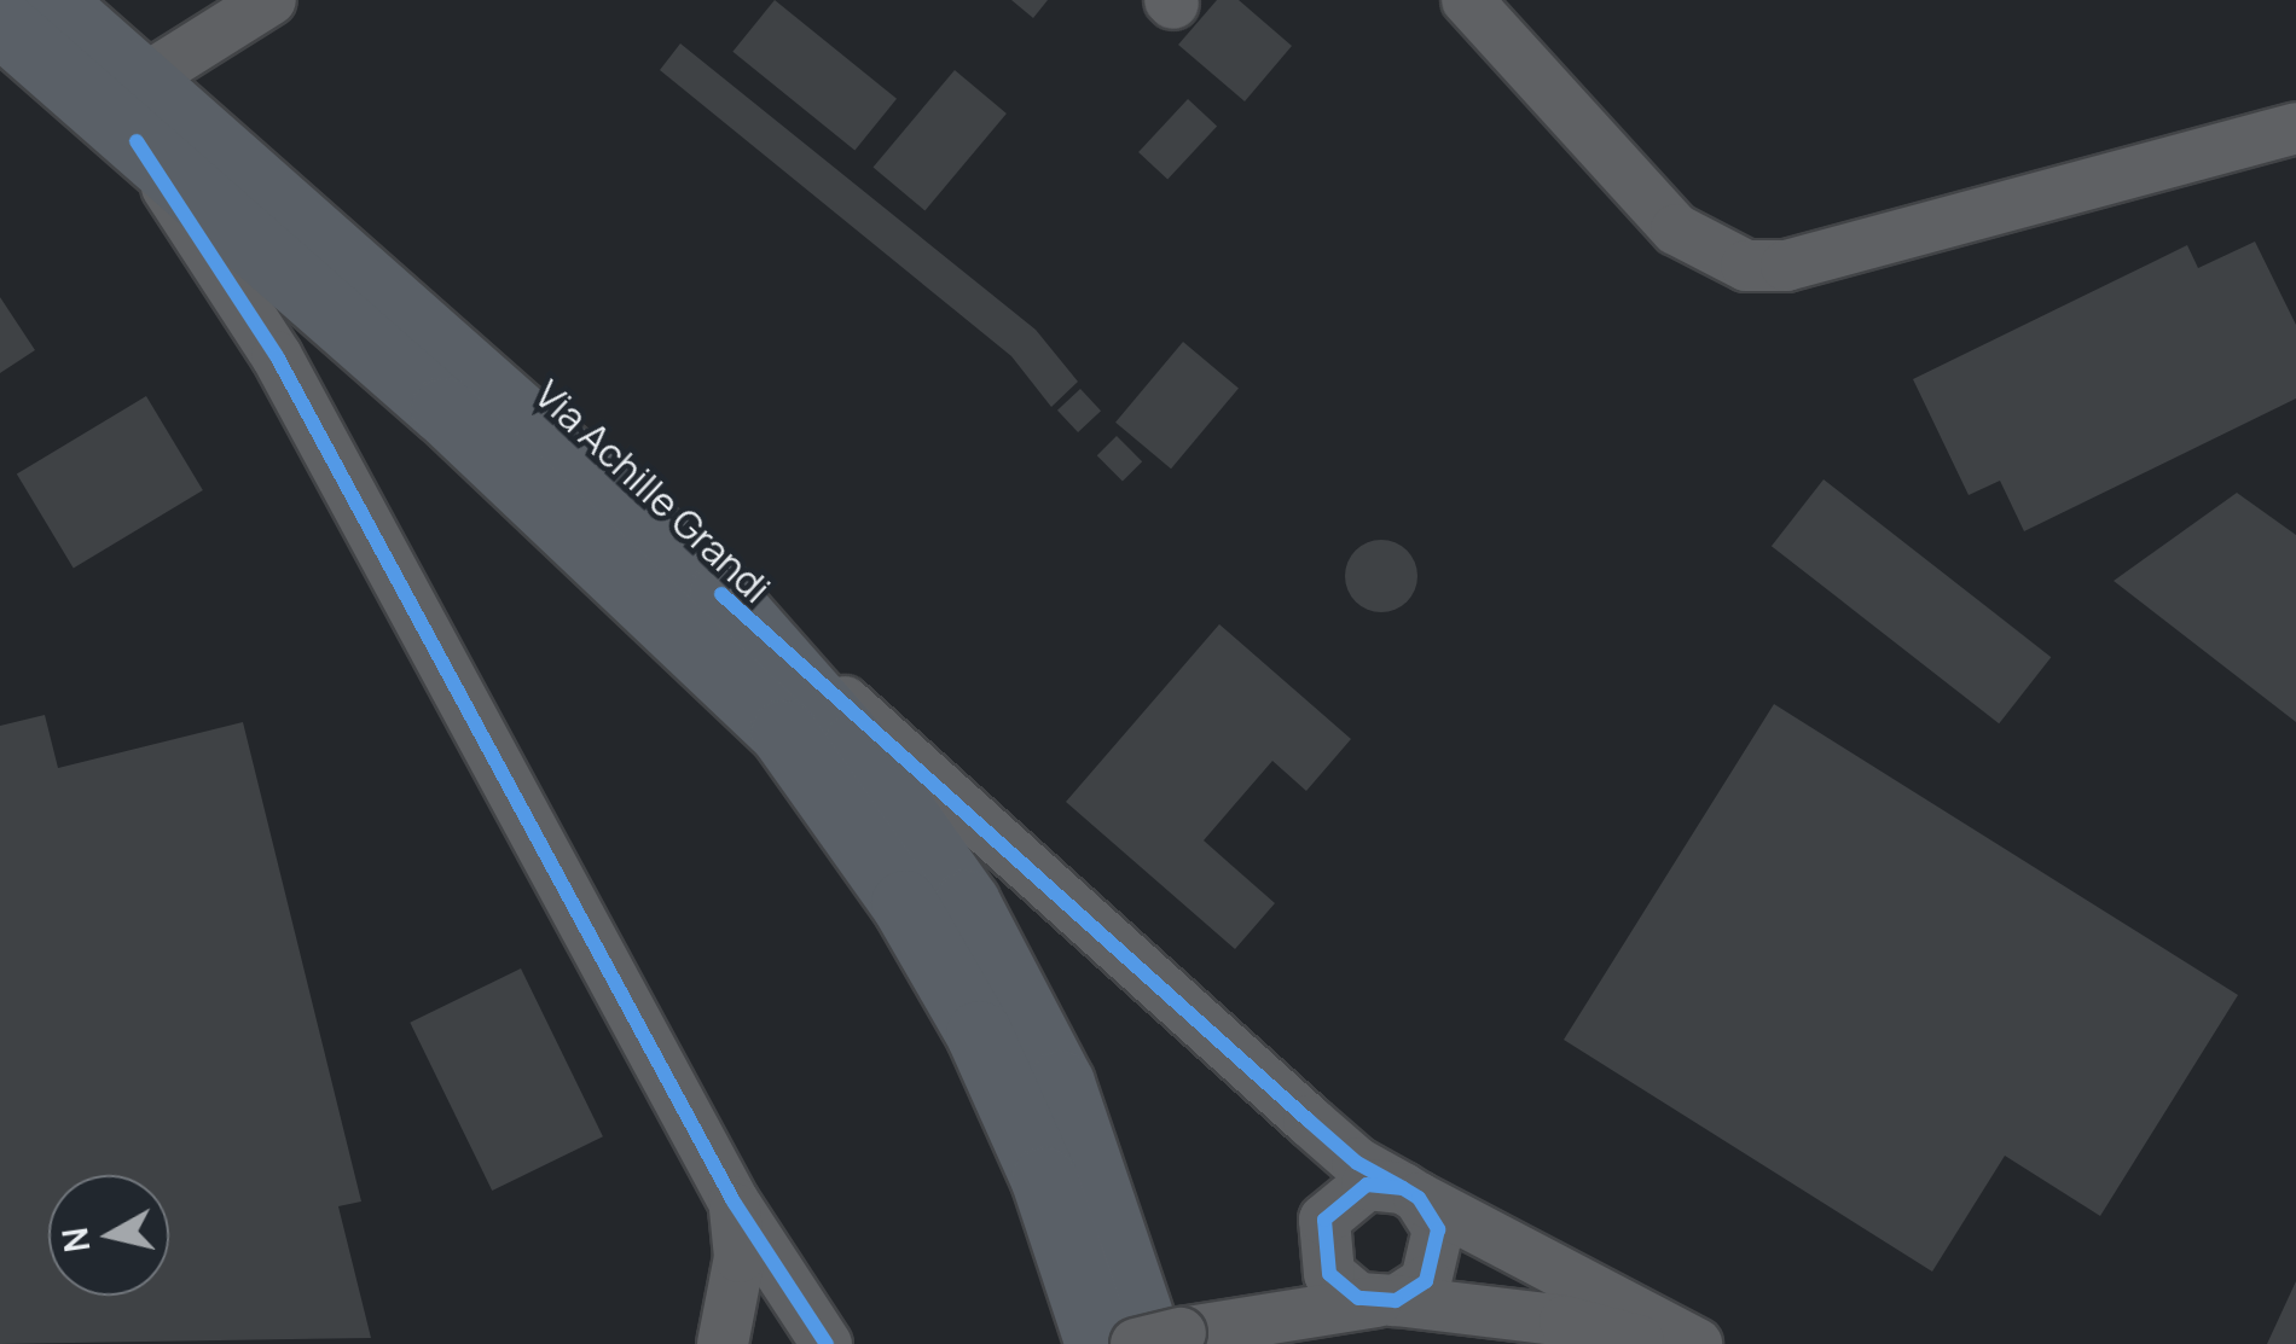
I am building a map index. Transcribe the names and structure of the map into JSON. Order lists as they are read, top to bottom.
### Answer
{
  "streets": {
    "main road": ["Via Achille Grandi"]
  },
  "north": "left"
}
